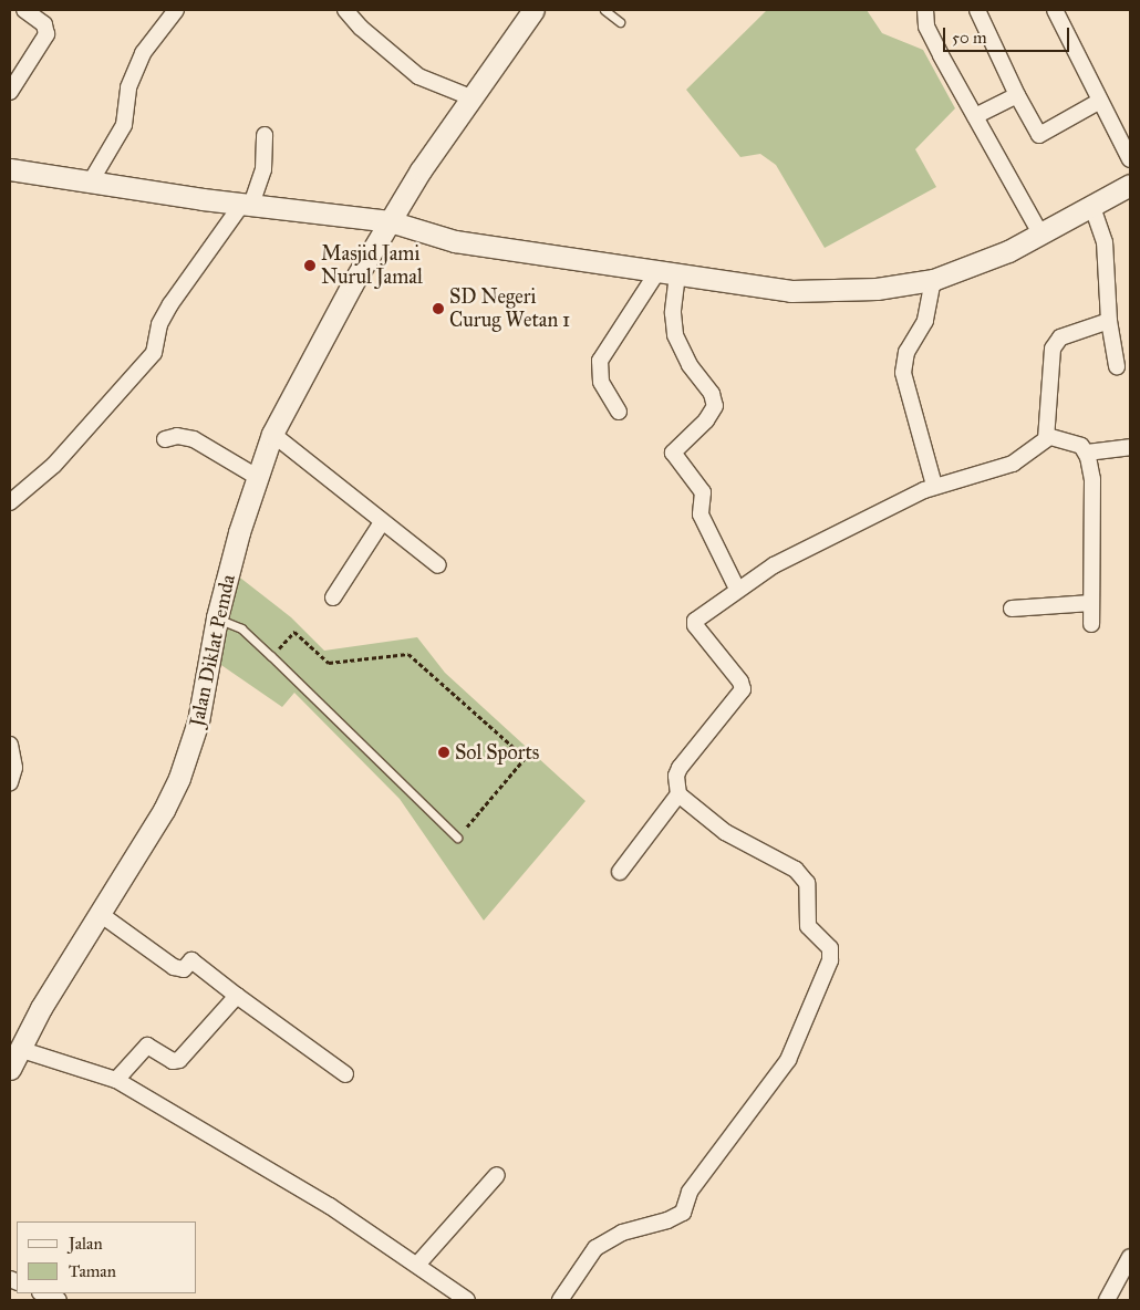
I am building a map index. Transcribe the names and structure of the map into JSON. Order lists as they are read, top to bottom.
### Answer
{
  "streets": {
    "street": ["Jalan Diklat Pemda"]
  },
  "places": ["Masjid Jami Nurul Jamal", "SD Negeri Curug Wetan 1", "Sol Sports"],
  "legend": ["Jalan", "Taman"],
  "scale_bar": "50 m"
}
